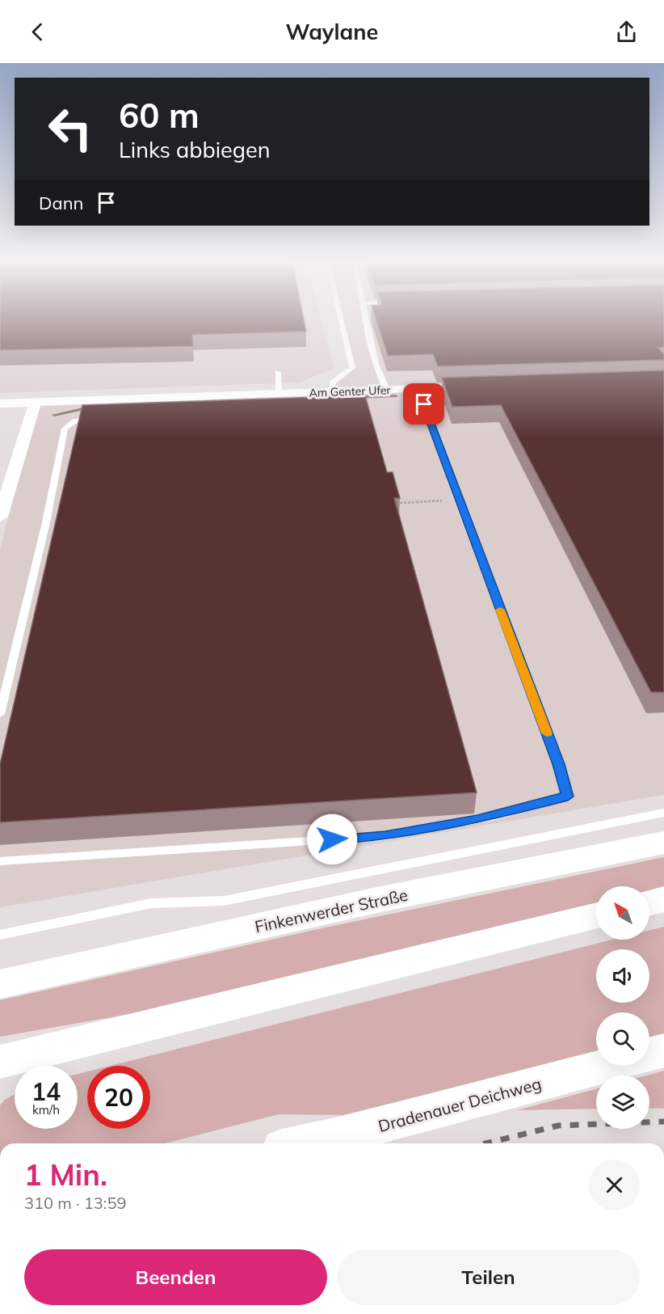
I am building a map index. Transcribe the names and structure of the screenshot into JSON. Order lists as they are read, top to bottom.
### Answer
{
  "streets": {
    "main road": ["Finkenwerder Straße", "Dradenauer Deichweg"],
    "street": ["Am Genter Ufer"]
  },
  "north": "top left",
  "page": {
    "header": "Waylane",
    "turn": ["60 m", "Links abbiegen"],
    "then": "Dann",
    "speed": "14 km/h",
    "limit": "20",
    "heading": ["1 Min.", "310 m · 13:59"],
    "buttons": ["Beenden", "Teilen"]
  }
}
